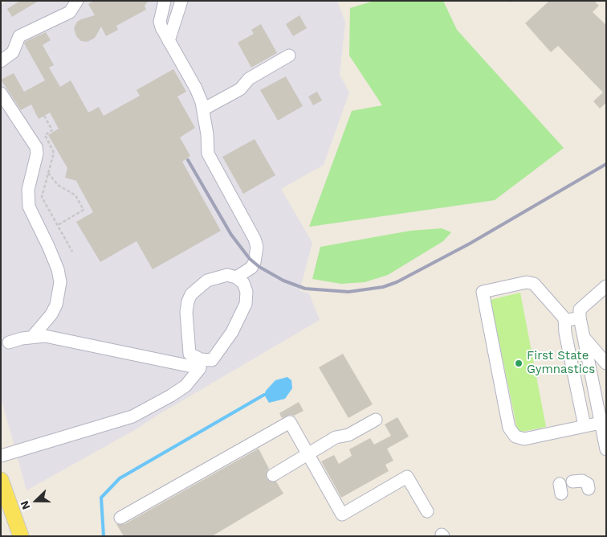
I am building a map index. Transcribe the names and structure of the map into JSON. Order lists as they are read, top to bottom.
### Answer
{
  "places": ["First State Gymnastics"],
  "north": "left"
}
